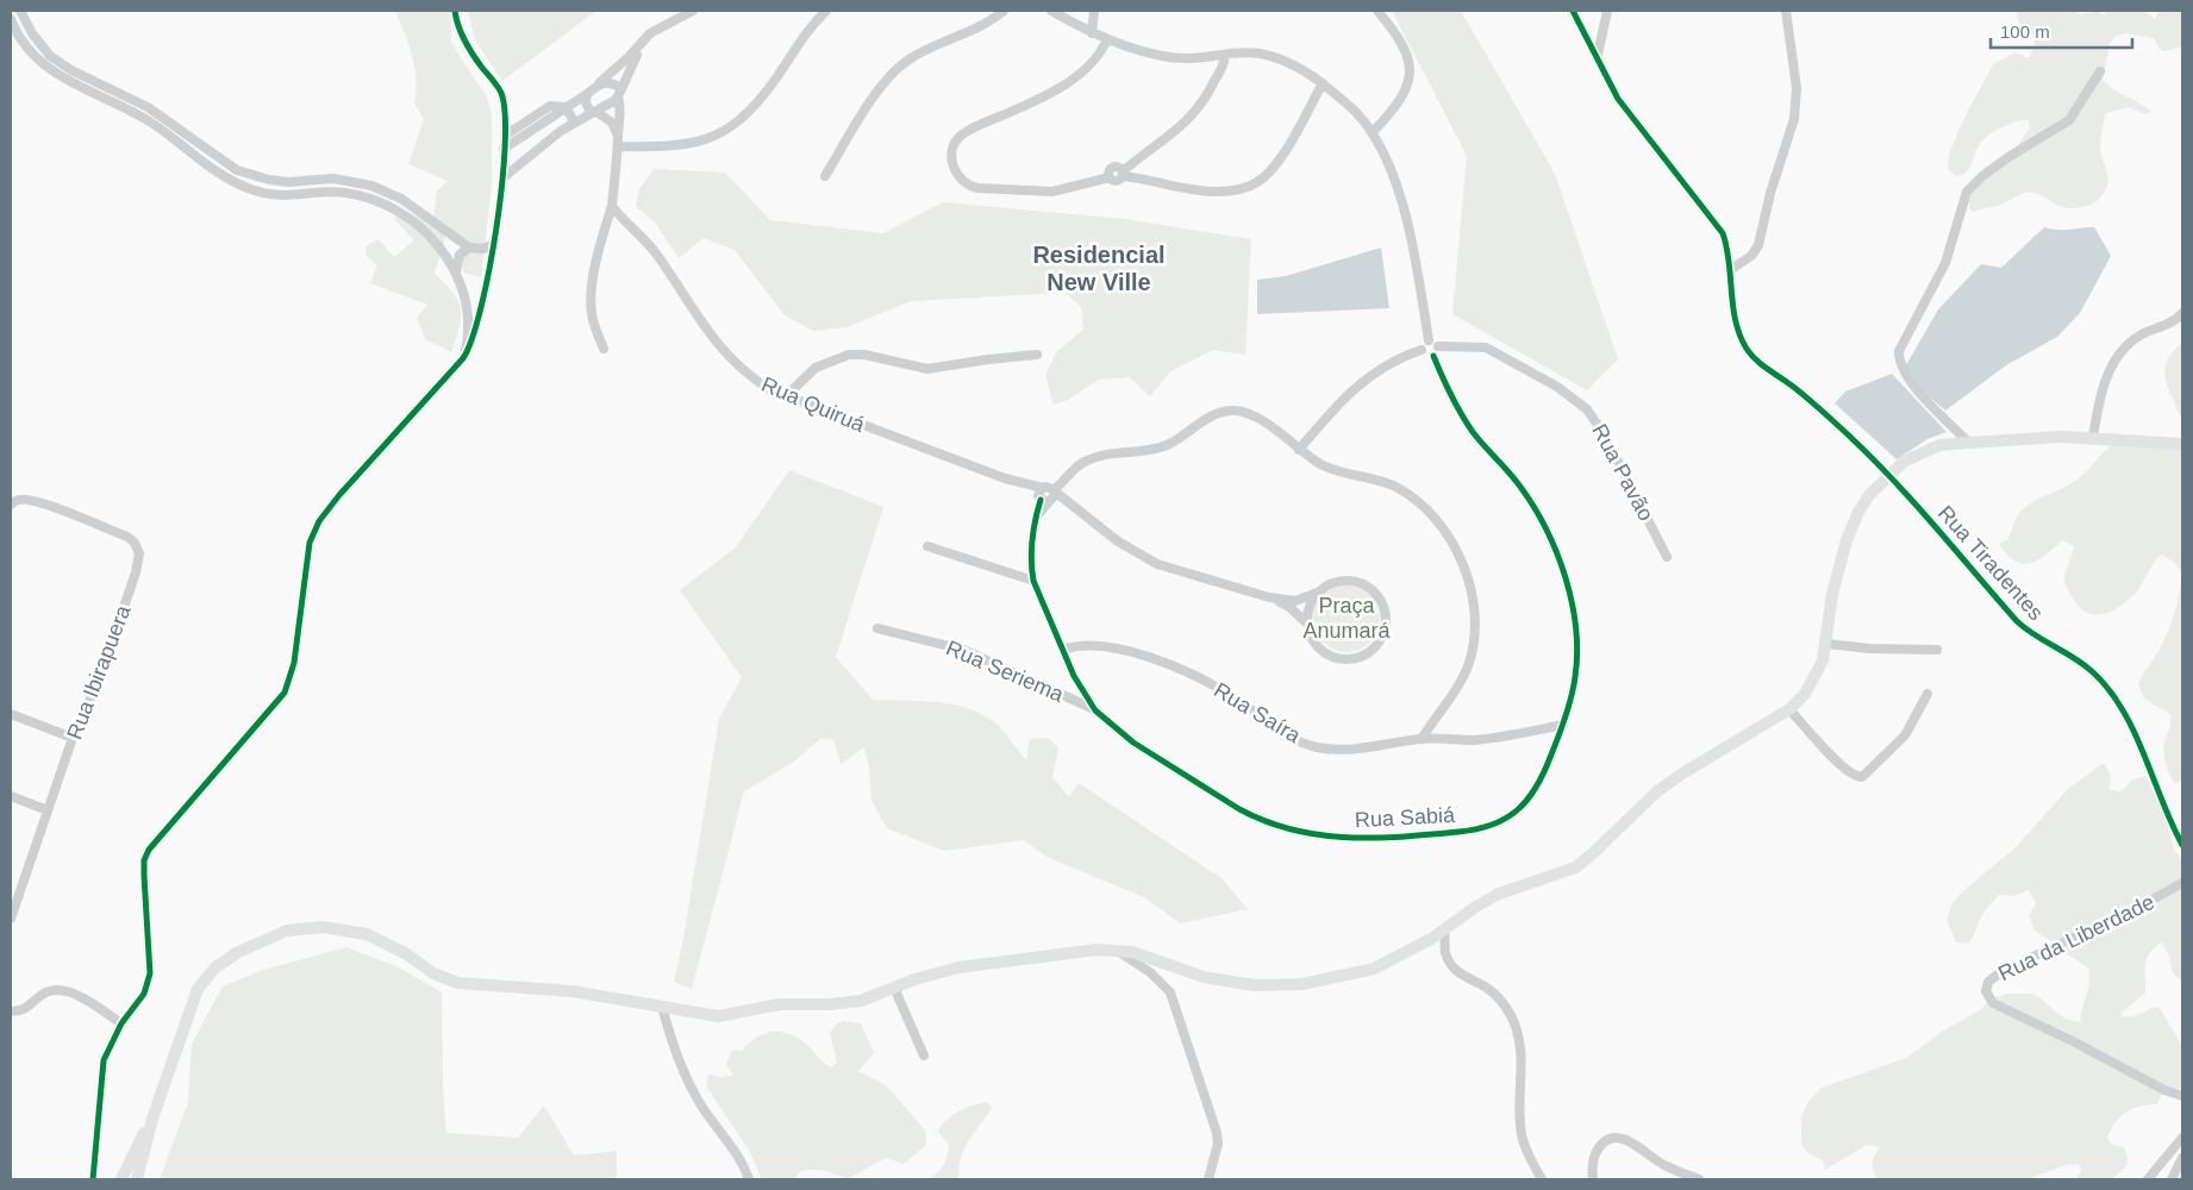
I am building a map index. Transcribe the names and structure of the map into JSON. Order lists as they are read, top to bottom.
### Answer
{
  "streets": {
    "street": [
      "Rua Quiruá",
      "Rua Pavão",
      "Rua Tiradentes",
      "Rua Seriema",
      "Rua Ibirapuera",
      "Rua Saíra",
      "Rua Sabiá",
      "Rua da Liberdade"
    ]
  },
  "crossings": [
    ["Rua Quiruá", "Rua Sabiá"],
    ["Rua Pavão", "Rua Sabiá"],
    ["Rua Seriema", "Rua Sabiá"],
    ["Rua Saíra", "Rua Sabiá"]
  ],
  "districts": ["Residencial New Ville"],
  "parks": ["Praça Anumará"],
  "scale_bar": "100 m"
}
